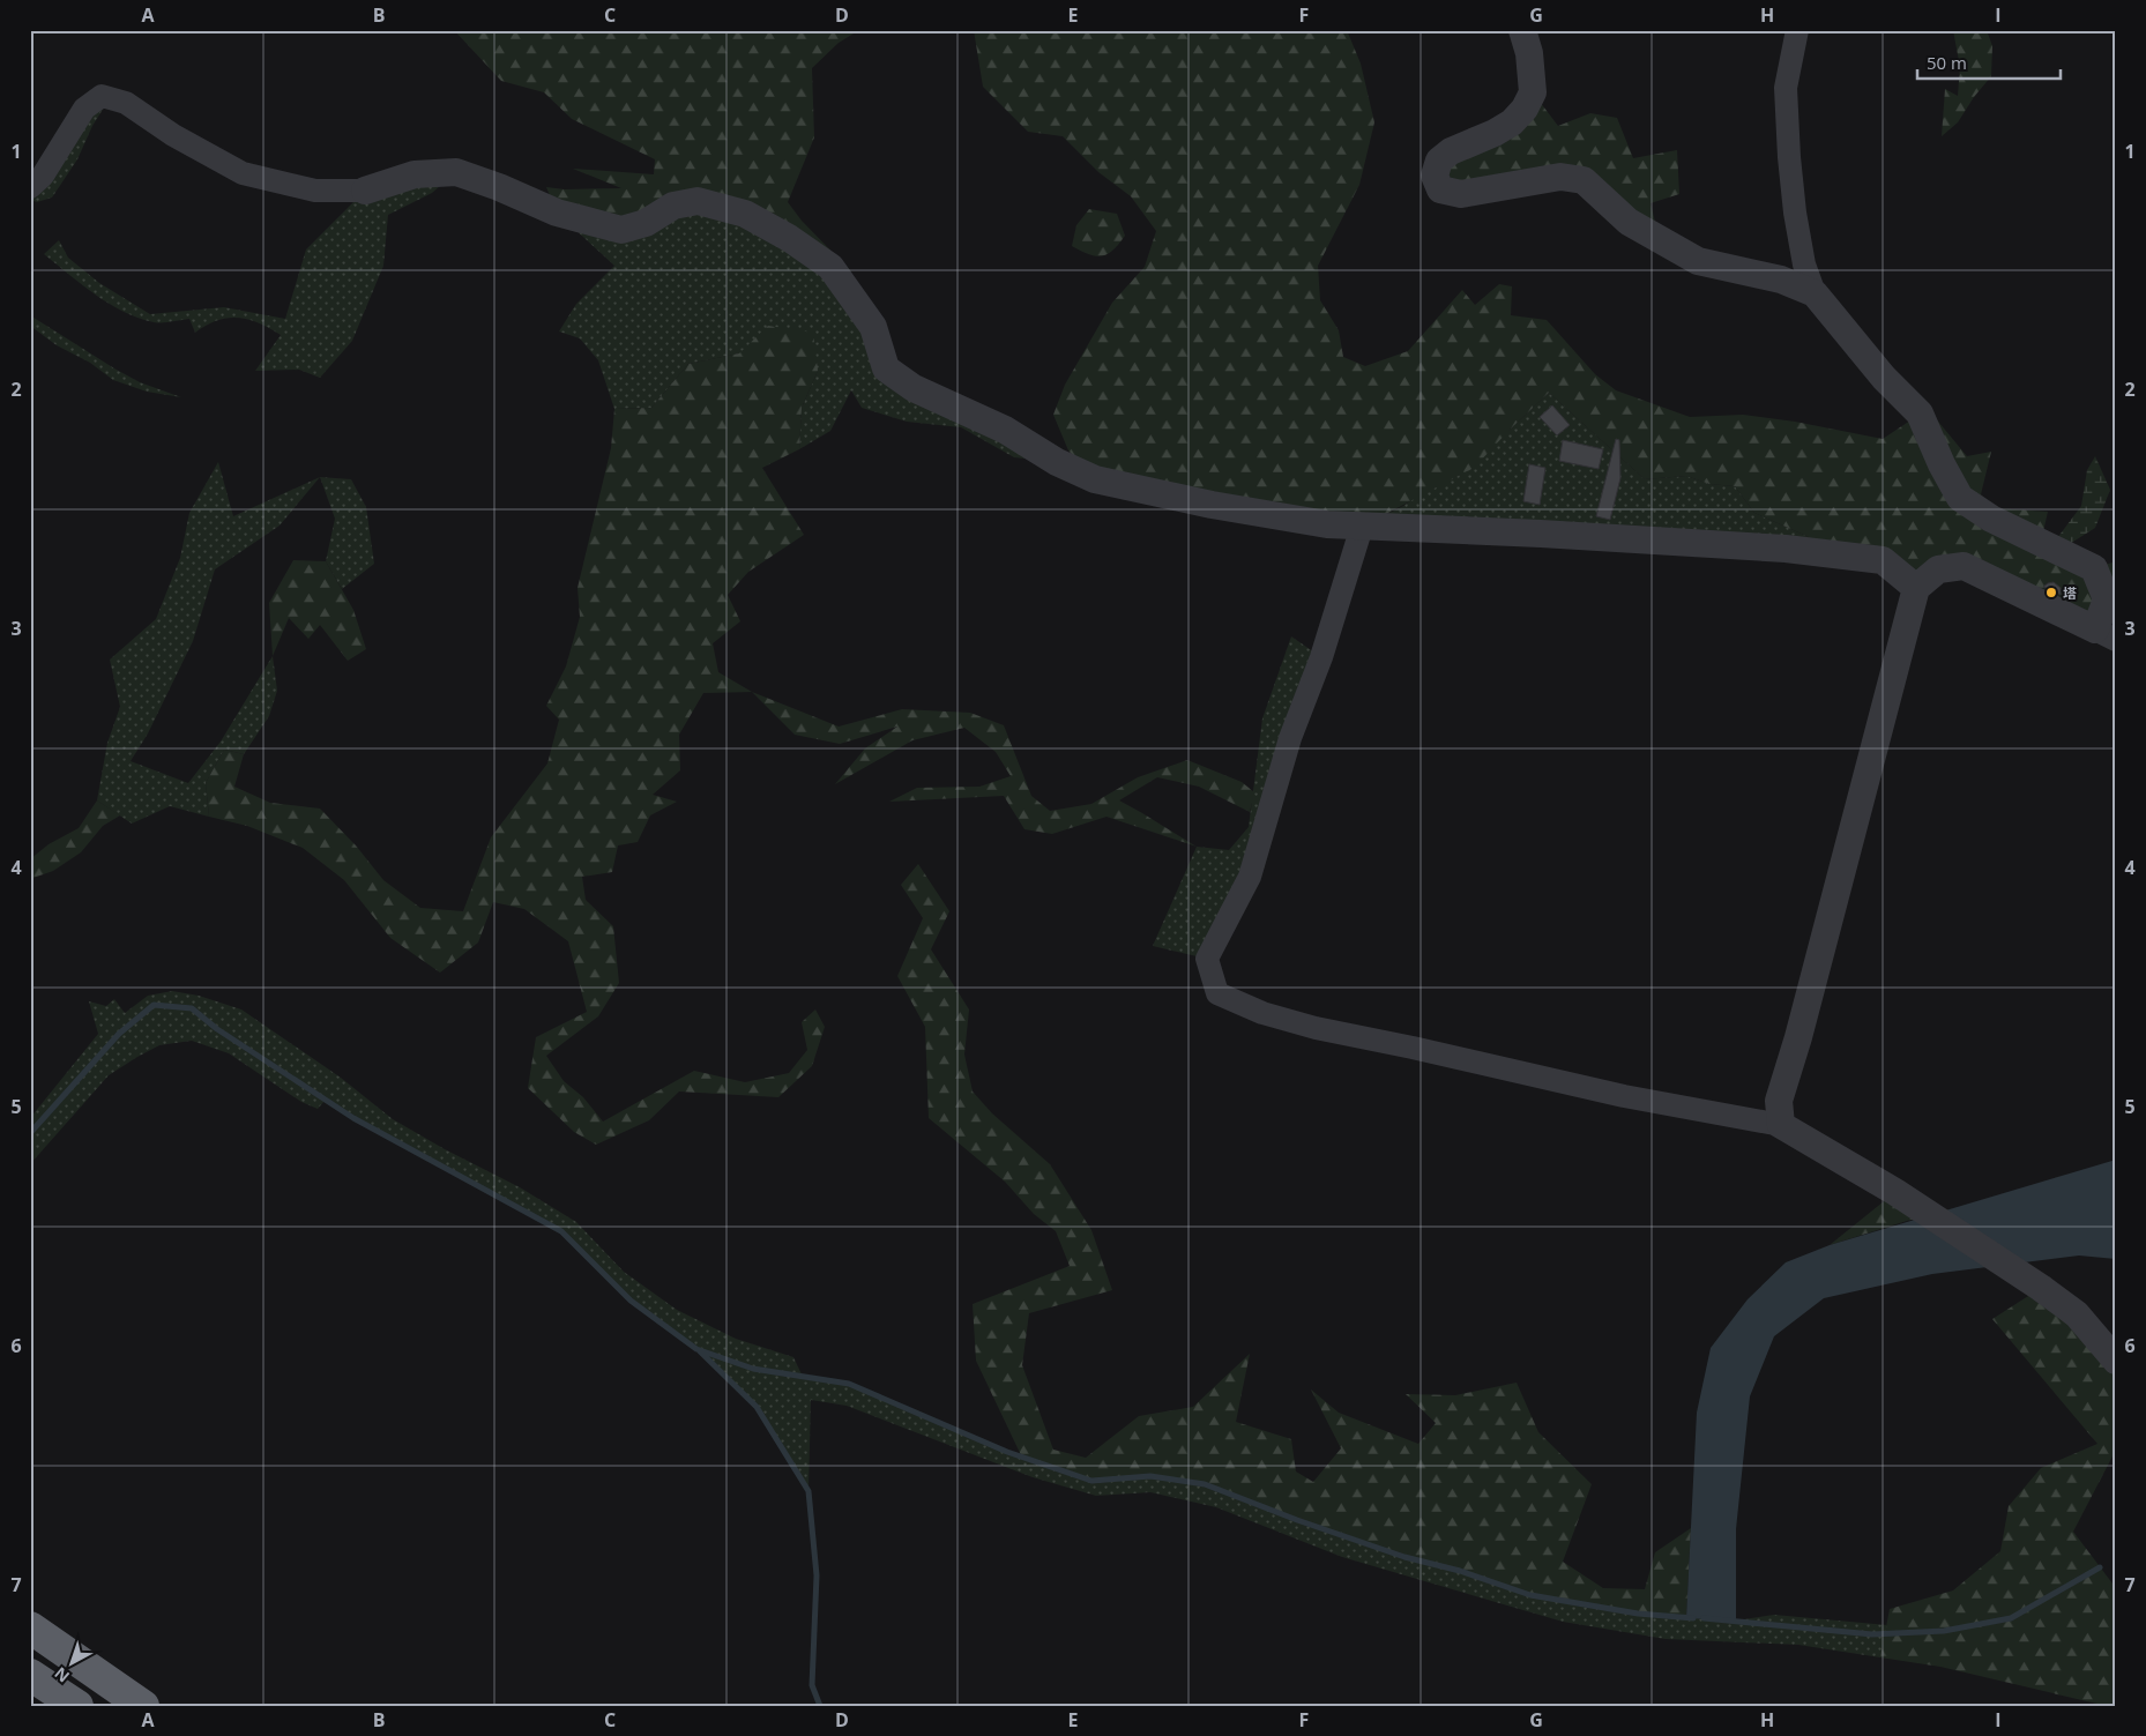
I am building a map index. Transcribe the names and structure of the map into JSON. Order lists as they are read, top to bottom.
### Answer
{
  "places": ["塔"],
  "scale_bar": "50 m",
  "north": "bottom left",
  "grid": {
    "columns": [
      "A",
      "B",
      "C",
      "D",
      "E",
      "F",
      "G",
      "H",
      "I"
    ],
    "rows": [
      "1",
      "2",
      "3",
      "4",
      "5",
      "6",
      "7"
    ]
  }
}
